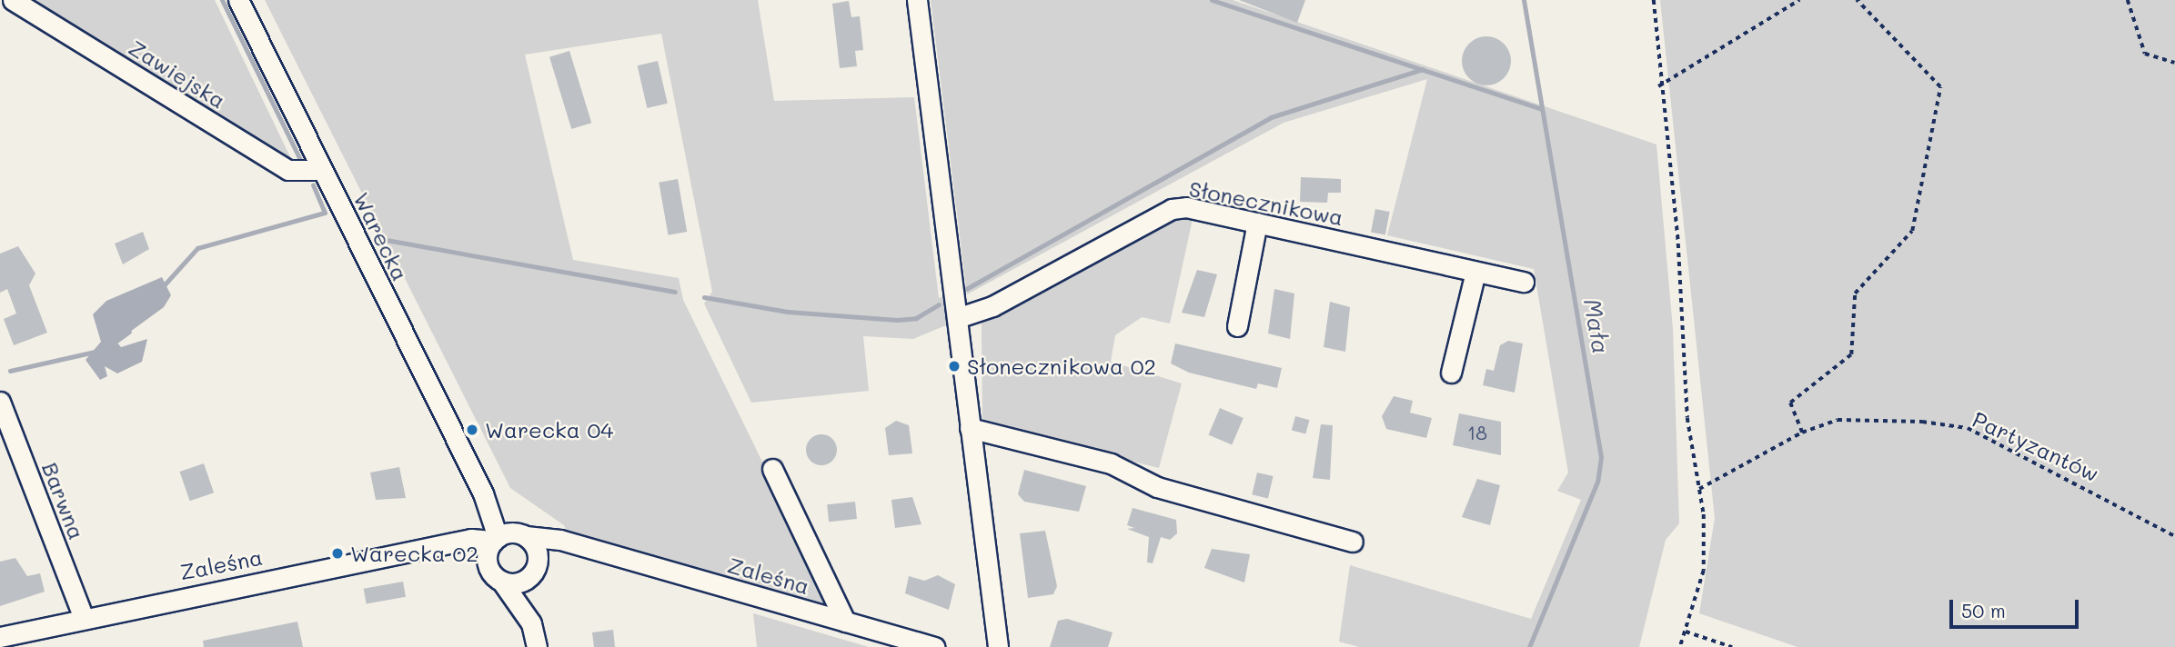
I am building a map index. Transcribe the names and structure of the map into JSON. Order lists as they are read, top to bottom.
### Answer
{
  "streets": {
    "street": [
      "Zawiejska",
      "Słonecznikowa",
      "Warecka",
      "Barwna",
      "Zaleśna"
    ],
    "path": ["Partyzantów"]
  },
  "crossings": [
    ["Zawiejska", "Warecka"],
    ["Warecka", "Zaleśna"],
    ["Barwna", "Zaleśna"]
  ],
  "water": ["Mała"],
  "places": ["Słonecznikowa 02", "Warecka 04", "Warecka 02"],
  "house_numbers": ["18"],
  "scale_bar": "50 m"
}
